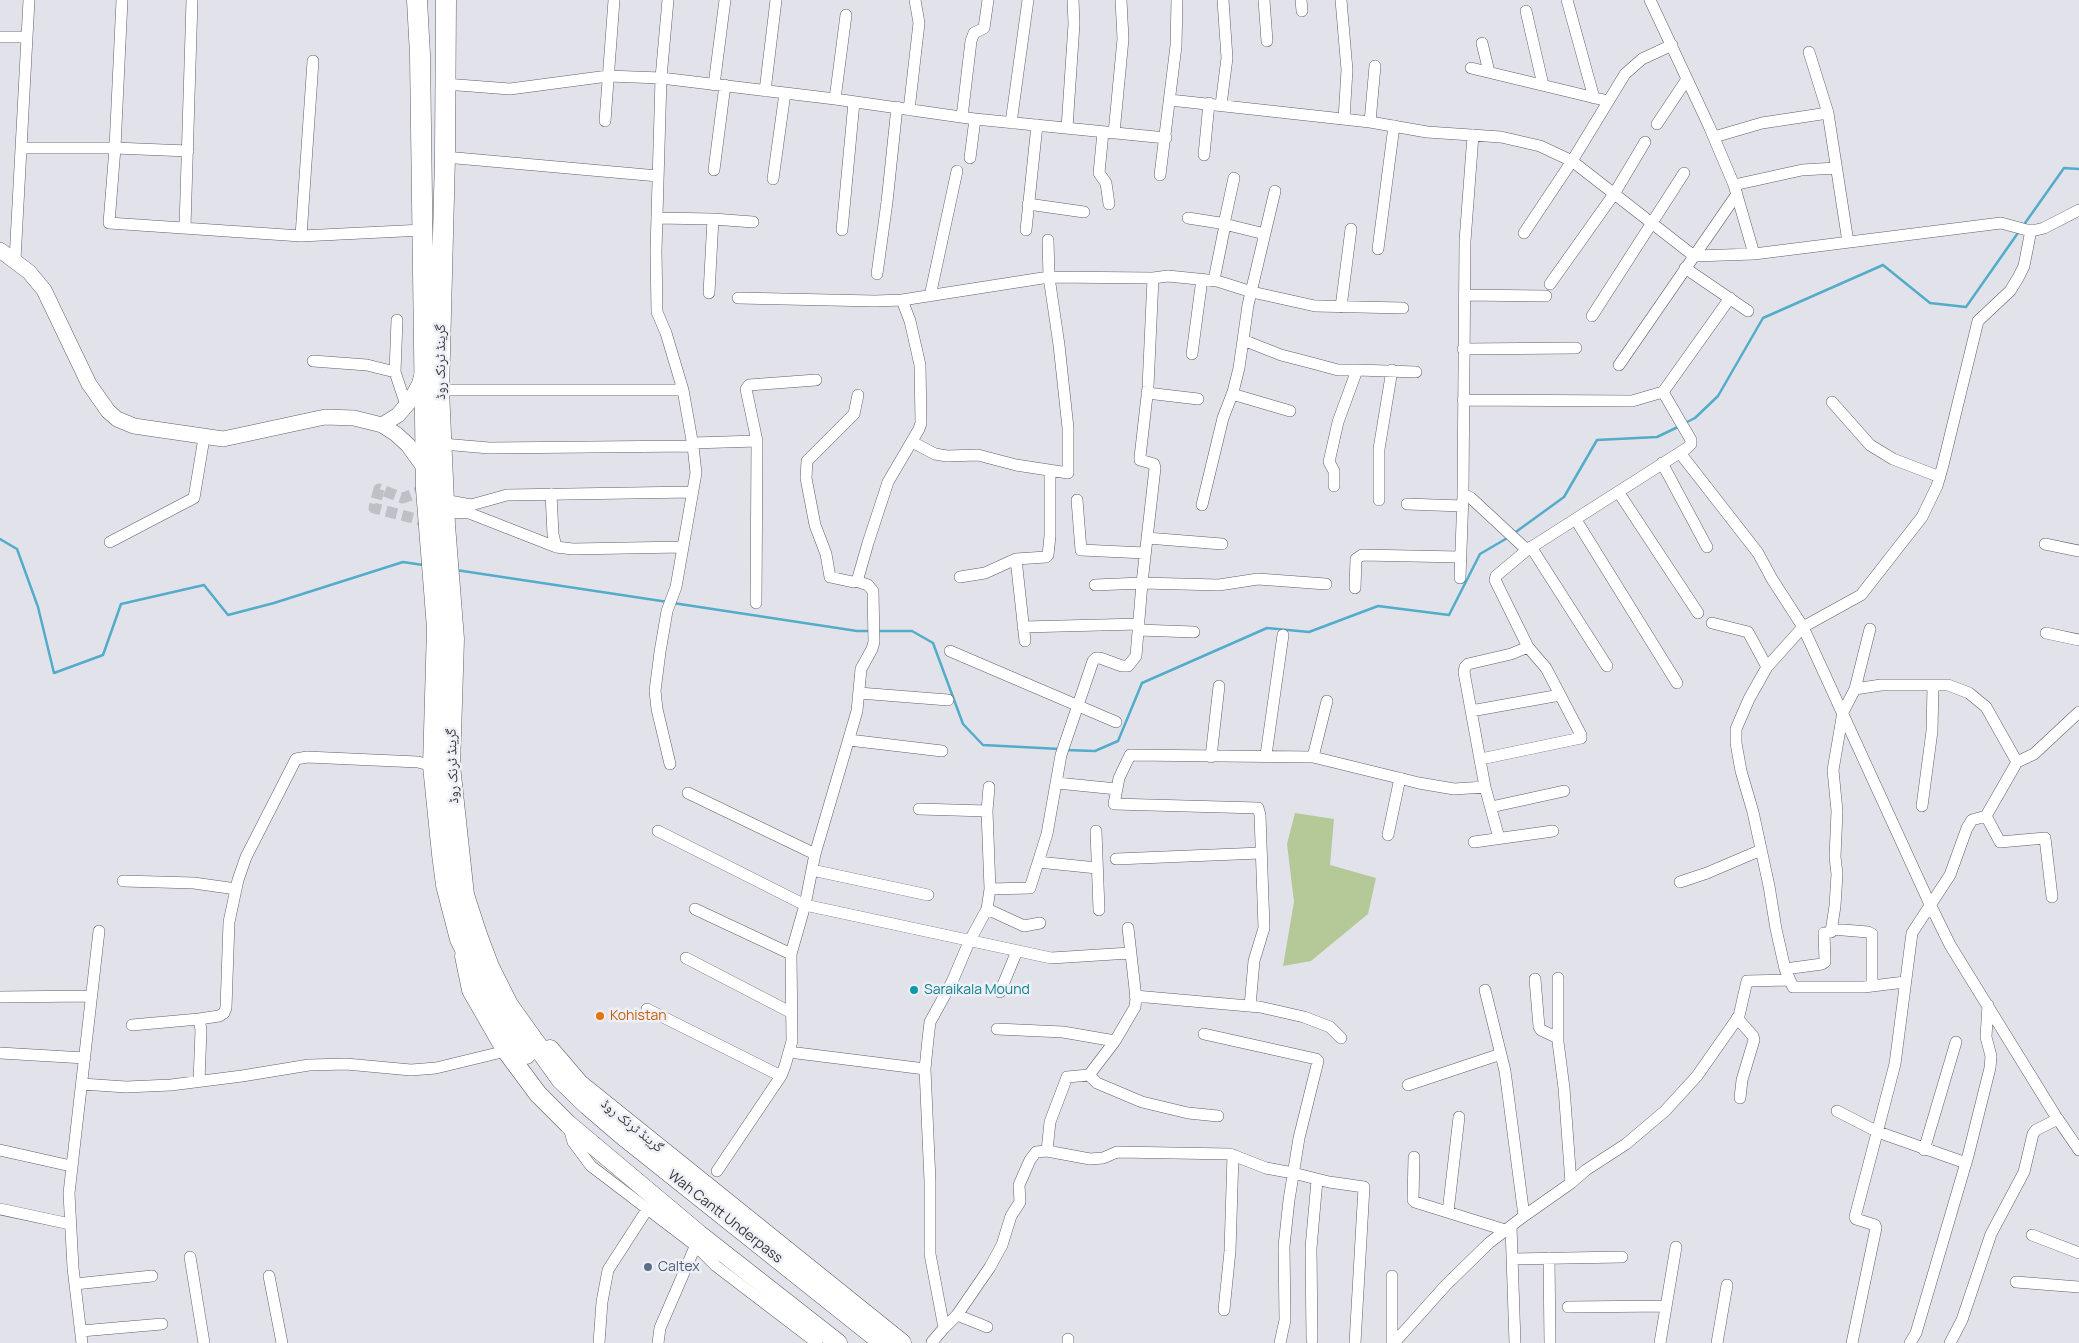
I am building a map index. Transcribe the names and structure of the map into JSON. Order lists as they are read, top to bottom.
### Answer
{
  "streets": {
    "highway": ["گرینڈ ٹرنک روڈ", "Wah Cantt Underpass"]
  },
  "crossings": [
    ["گرینڈ ٹرنک روڈ", "Wah Cantt Underpass"]
  ],
  "places": ["Saraikala Mound", "Kohistan", "Caltex"]
}
